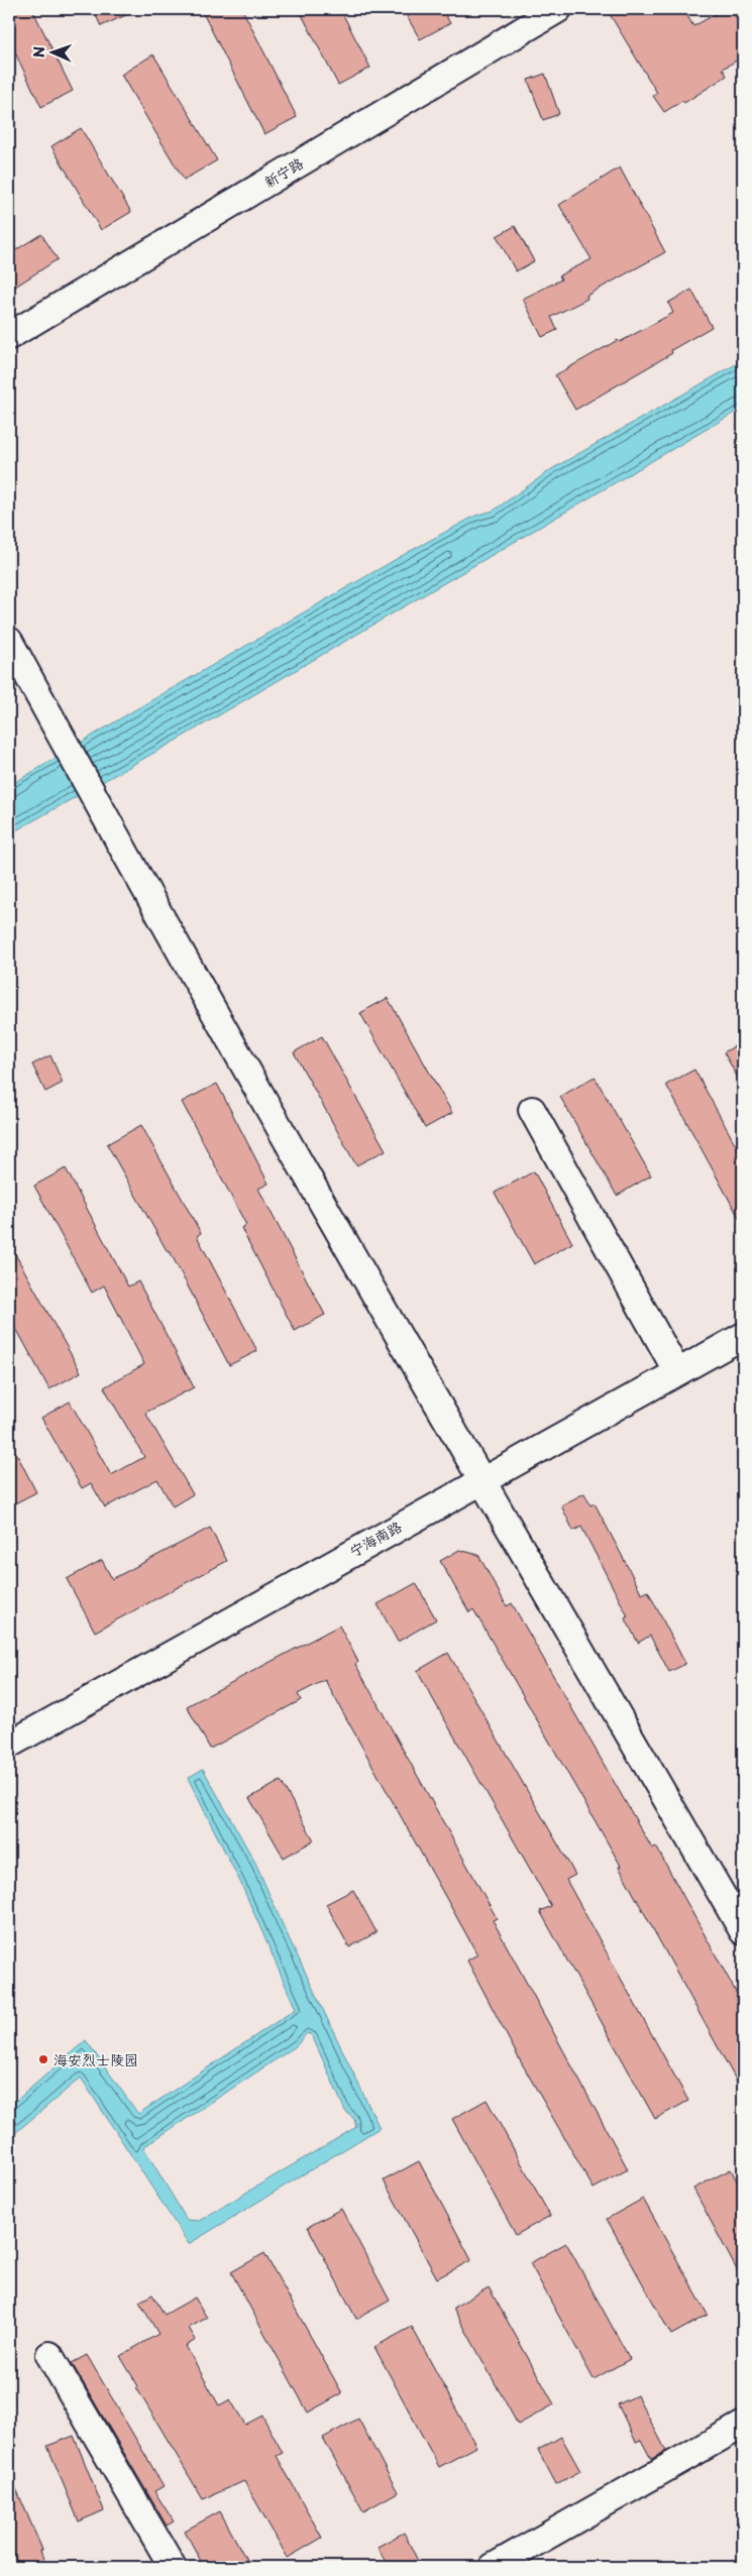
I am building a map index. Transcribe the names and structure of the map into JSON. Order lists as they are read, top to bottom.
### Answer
{
  "streets": {
    "street": ["新宁路", "宁海南路"]
  },
  "places": ["海安烈士陵园"],
  "north": "left"
}
